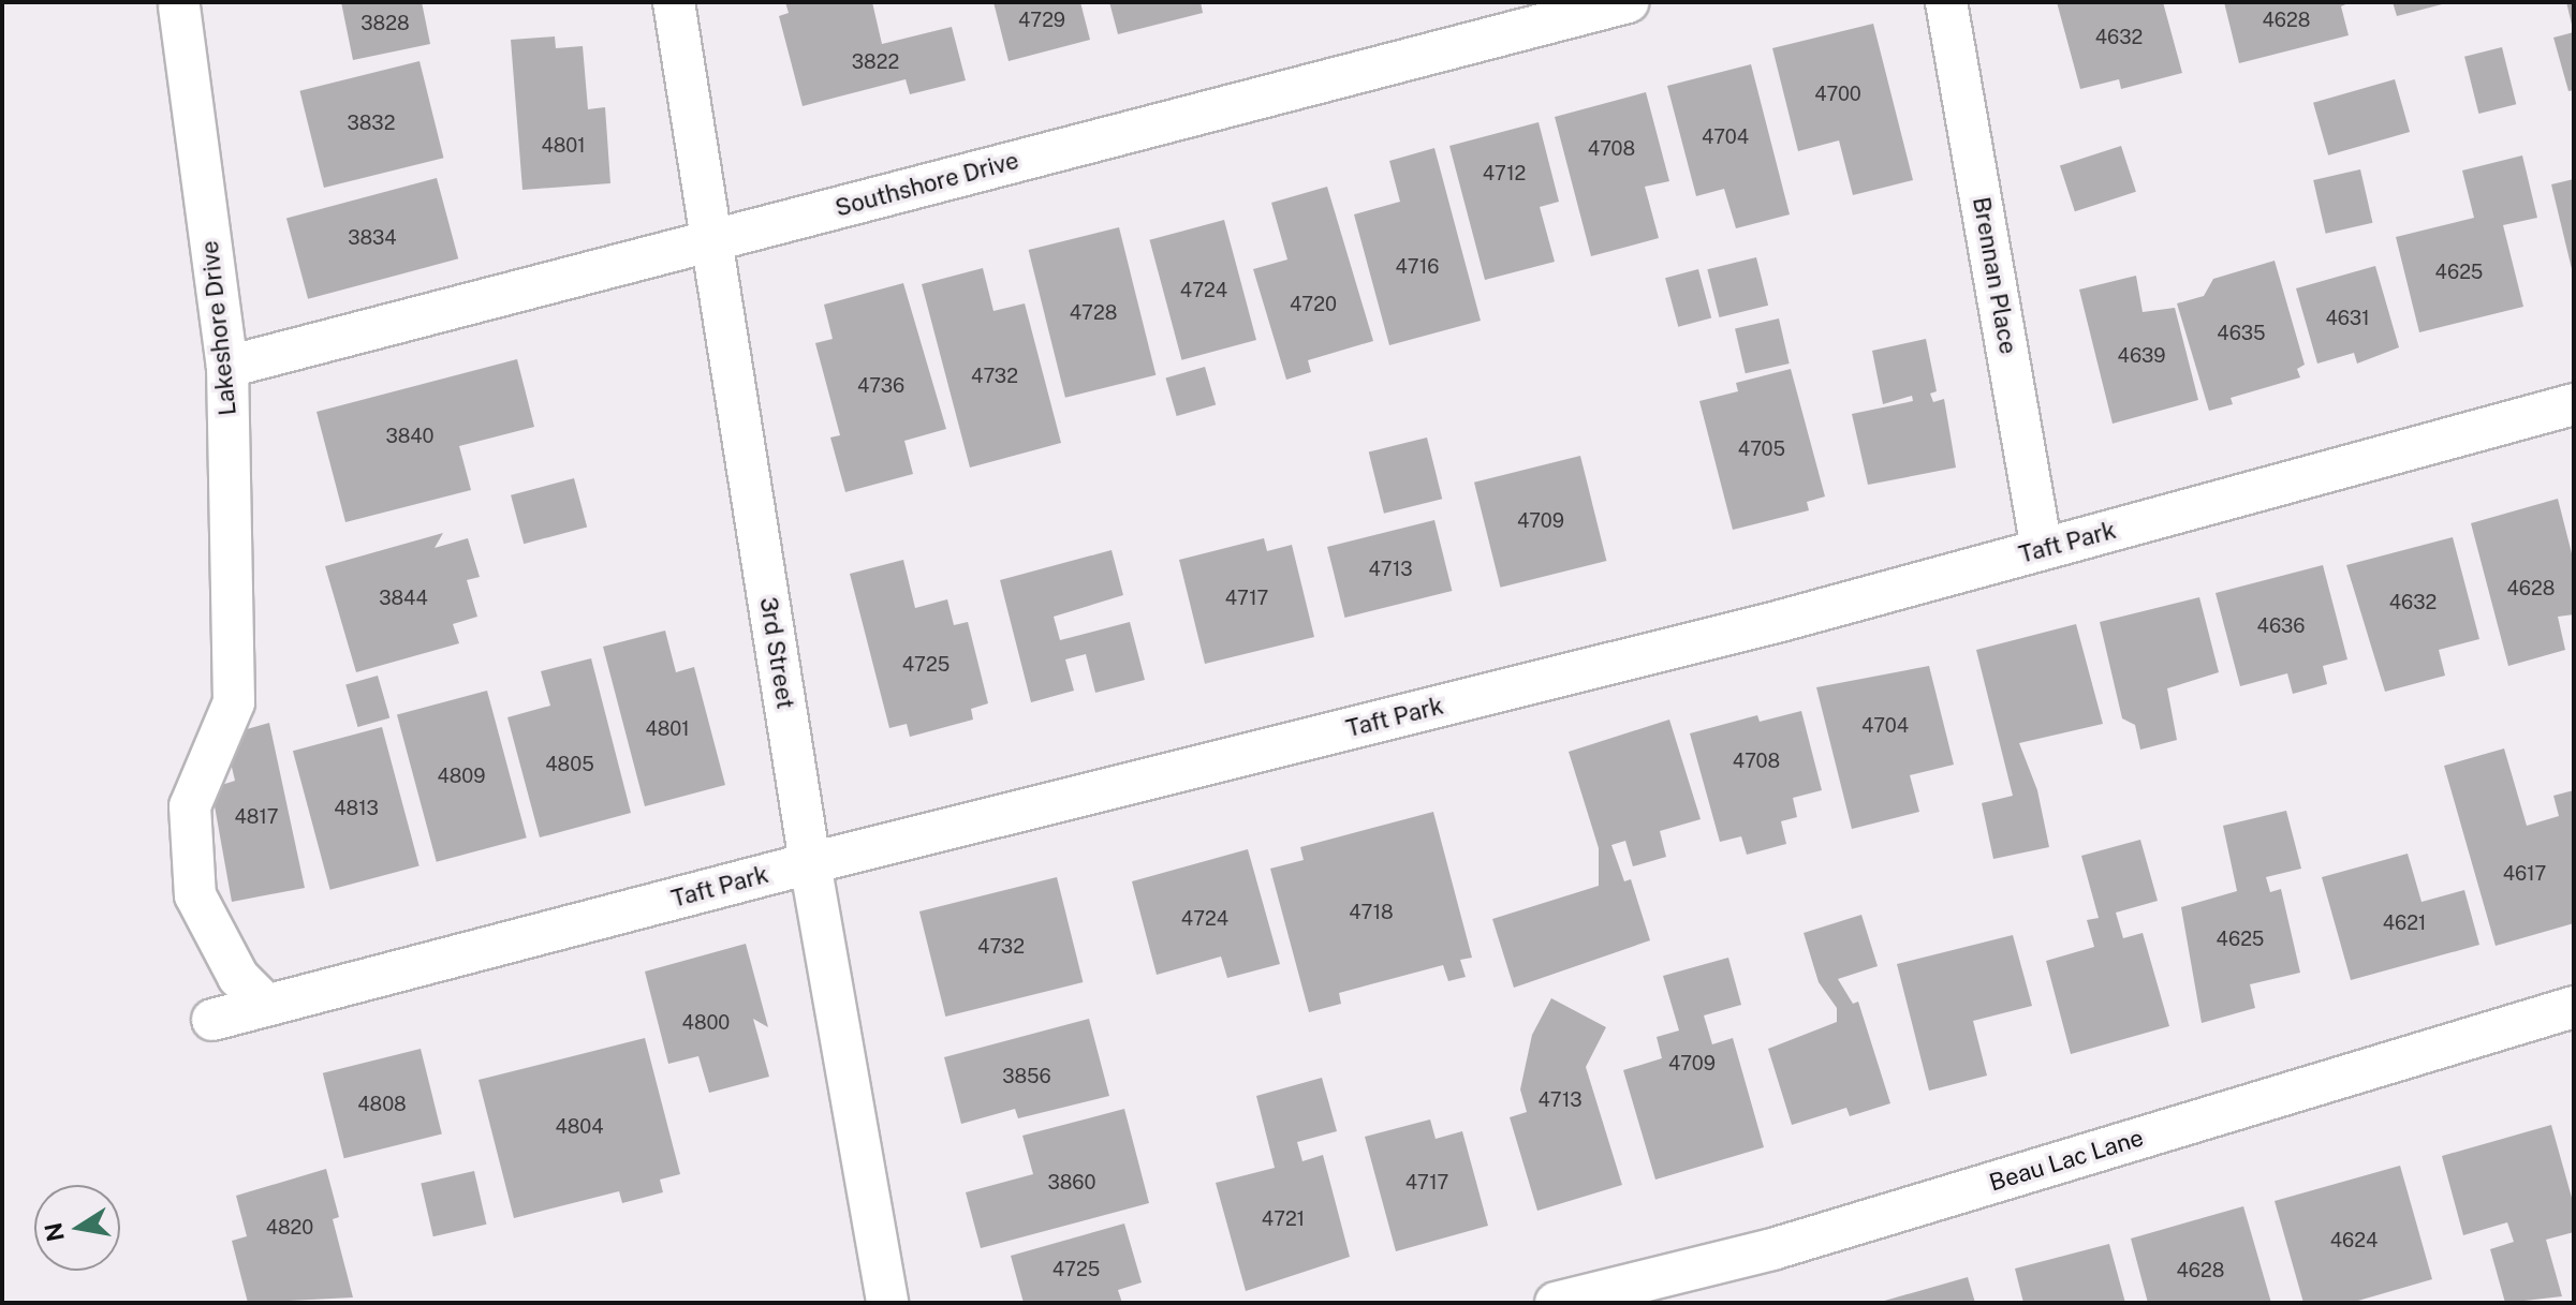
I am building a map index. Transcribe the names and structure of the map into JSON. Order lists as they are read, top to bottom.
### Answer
{
  "streets": {
    "street": [
      "Southshore Drive",
      "Brennan Place",
      "Lakeshore Drive",
      "Taft Park",
      "3rd Street",
      "Beau Lac Lane"
    ]
  },
  "crossings": [
    ["Southshore Drive", "Lakeshore Drive"],
    ["Southshore Drive", "3rd Street"],
    ["Brennan Place", "Taft Park"],
    ["Lakeshore Drive", "Taft Park"],
    ["Taft Park", "3rd Street"]
  ],
  "house_numbers": [
    "4729",
    "4628",
    "3828",
    "4632",
    "3822",
    "4700",
    "3832",
    "4704",
    "4801",
    "4708",
    "4712",
    "3834",
    "4716",
    "4625",
    "4724",
    "4720",
    "4728",
    "4631",
    "4635",
    "4639",
    "4732",
    "4736",
    "3840",
    "4705",
    "4709",
    "4713",
    "4628",
    "3844",
    "4717",
    "4632",
    "4636",
    "4725",
    "4704",
    "4801",
    "4708",
    "4805",
    "4809",
    "4813",
    "4817",
    "4617",
    "4718",
    "4724",
    "4621",
    "4625",
    "4732",
    "4800",
    "4709",
    "3856",
    "4713",
    "4808",
    "4804",
    "3860",
    "4717",
    "4721",
    "4820",
    "4624",
    "4725",
    "4628"
  ],
  "north": "left"
}
